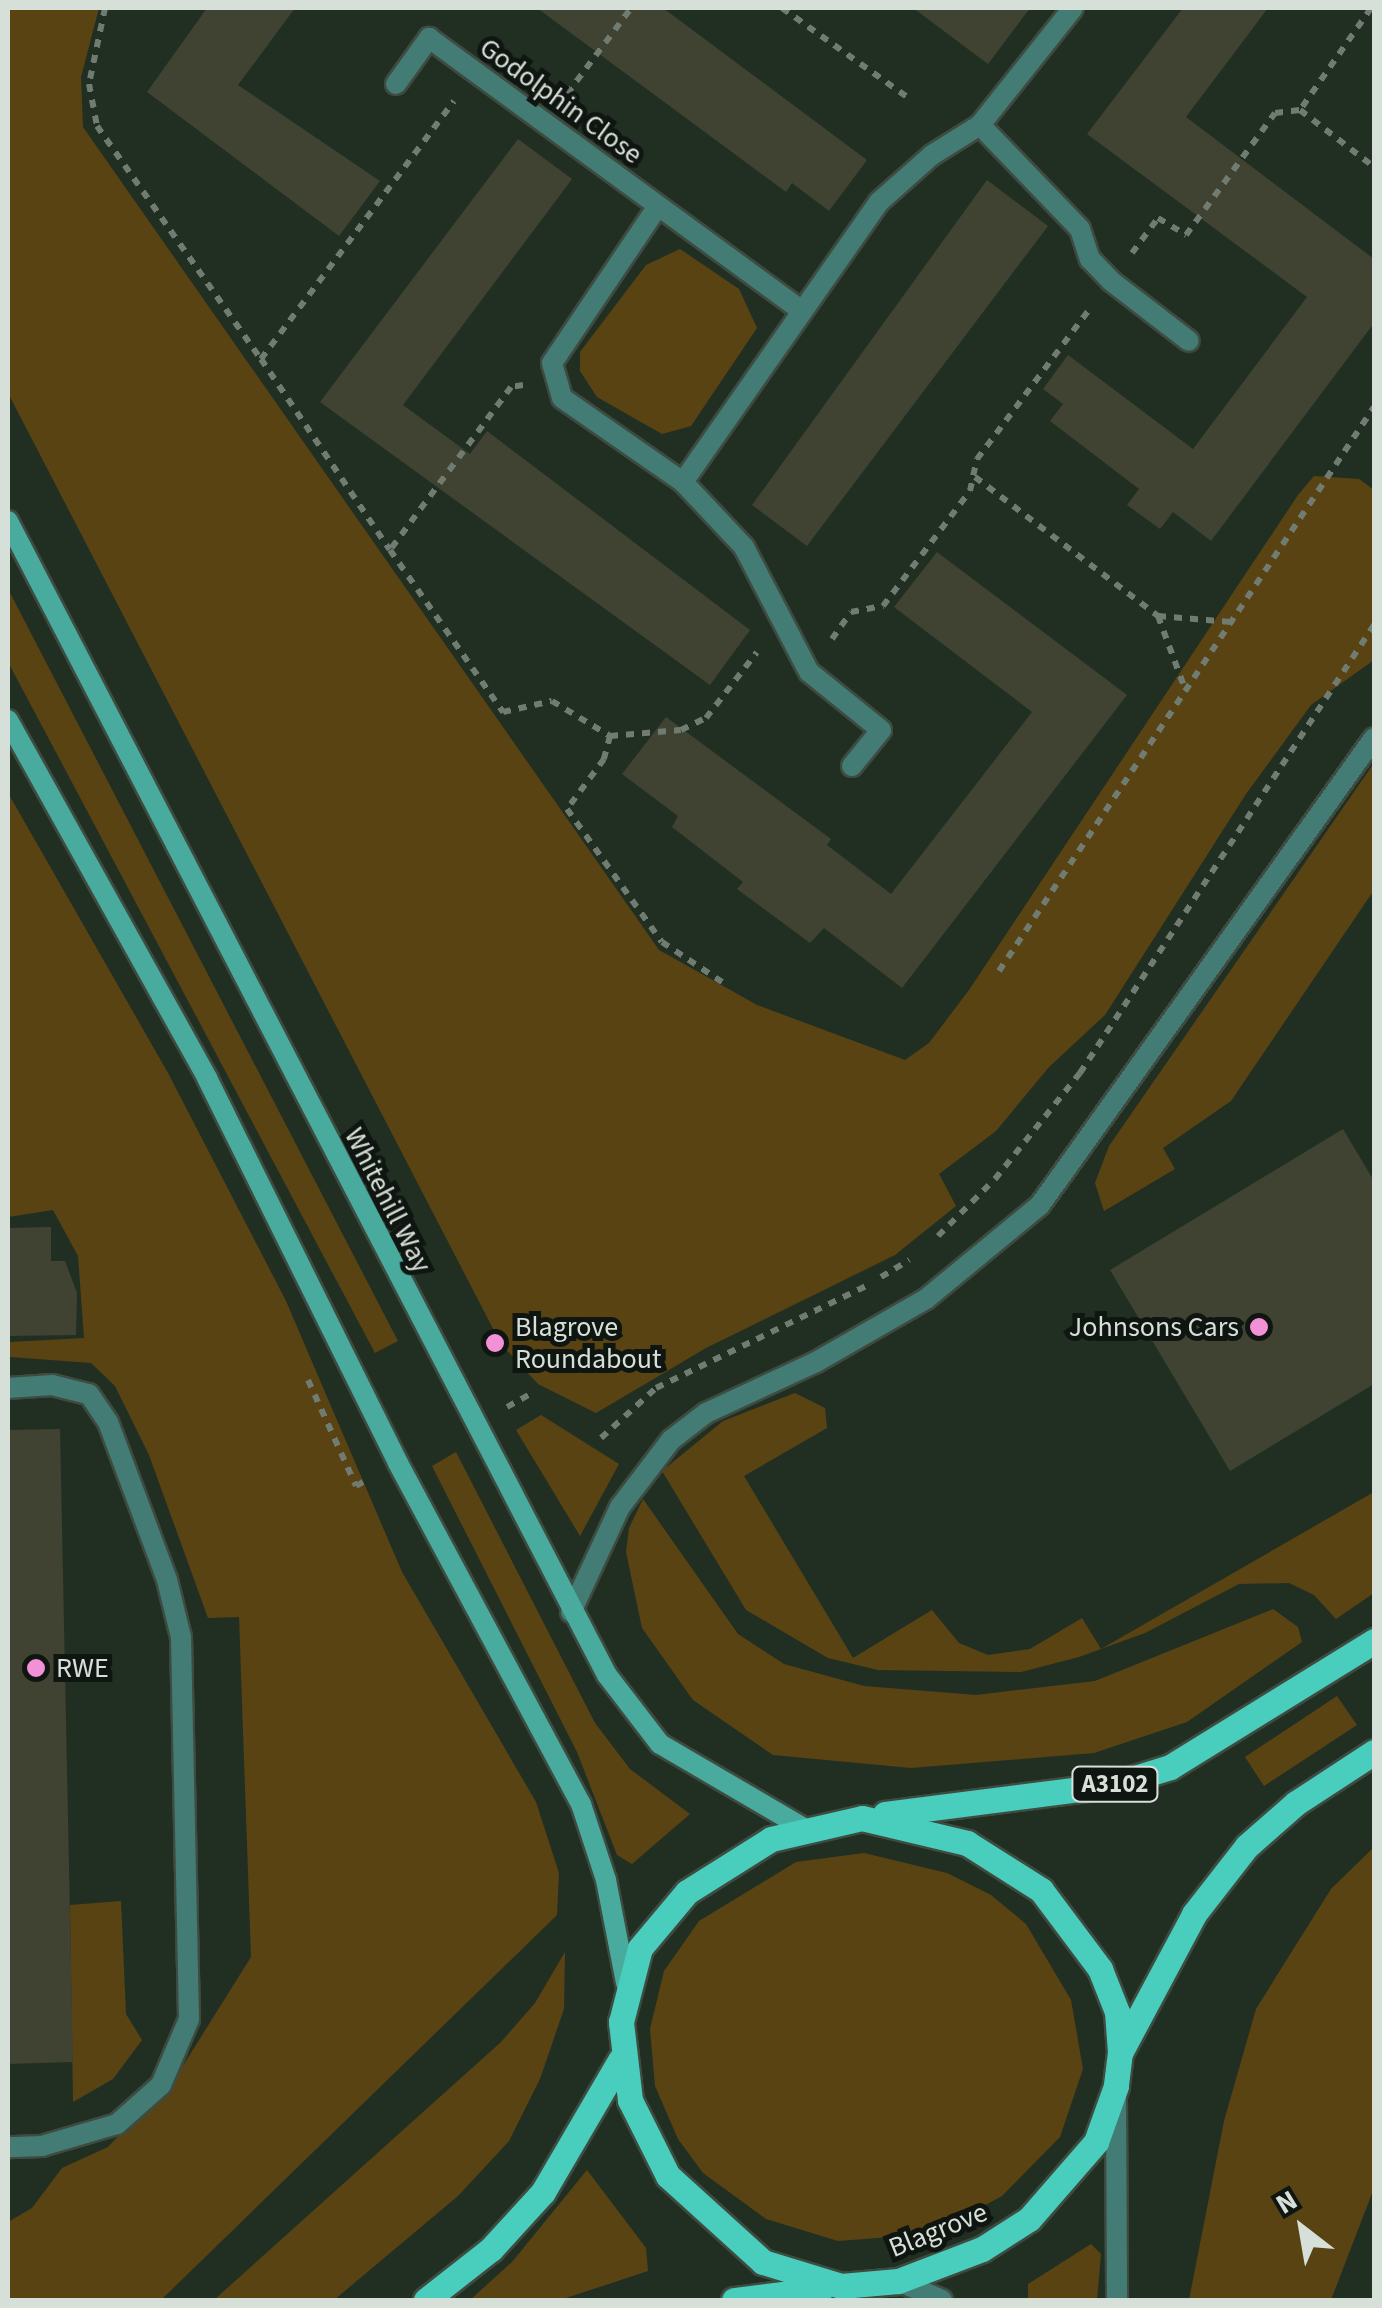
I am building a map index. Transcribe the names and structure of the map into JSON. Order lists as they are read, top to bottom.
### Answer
{
  "streets": {
    "main road": ["Whitehill Way", "A3102", "Blagrove"],
    "street": ["Godolphin Close"]
  },
  "crossings": [
    ["Whitehill Way", "Blagrove"],
    ["A3102", "Blagrove"]
  ],
  "places": ["Johnsons Cars", "Blagrove Roundabout", "RWE"],
  "north": "top left"
}
